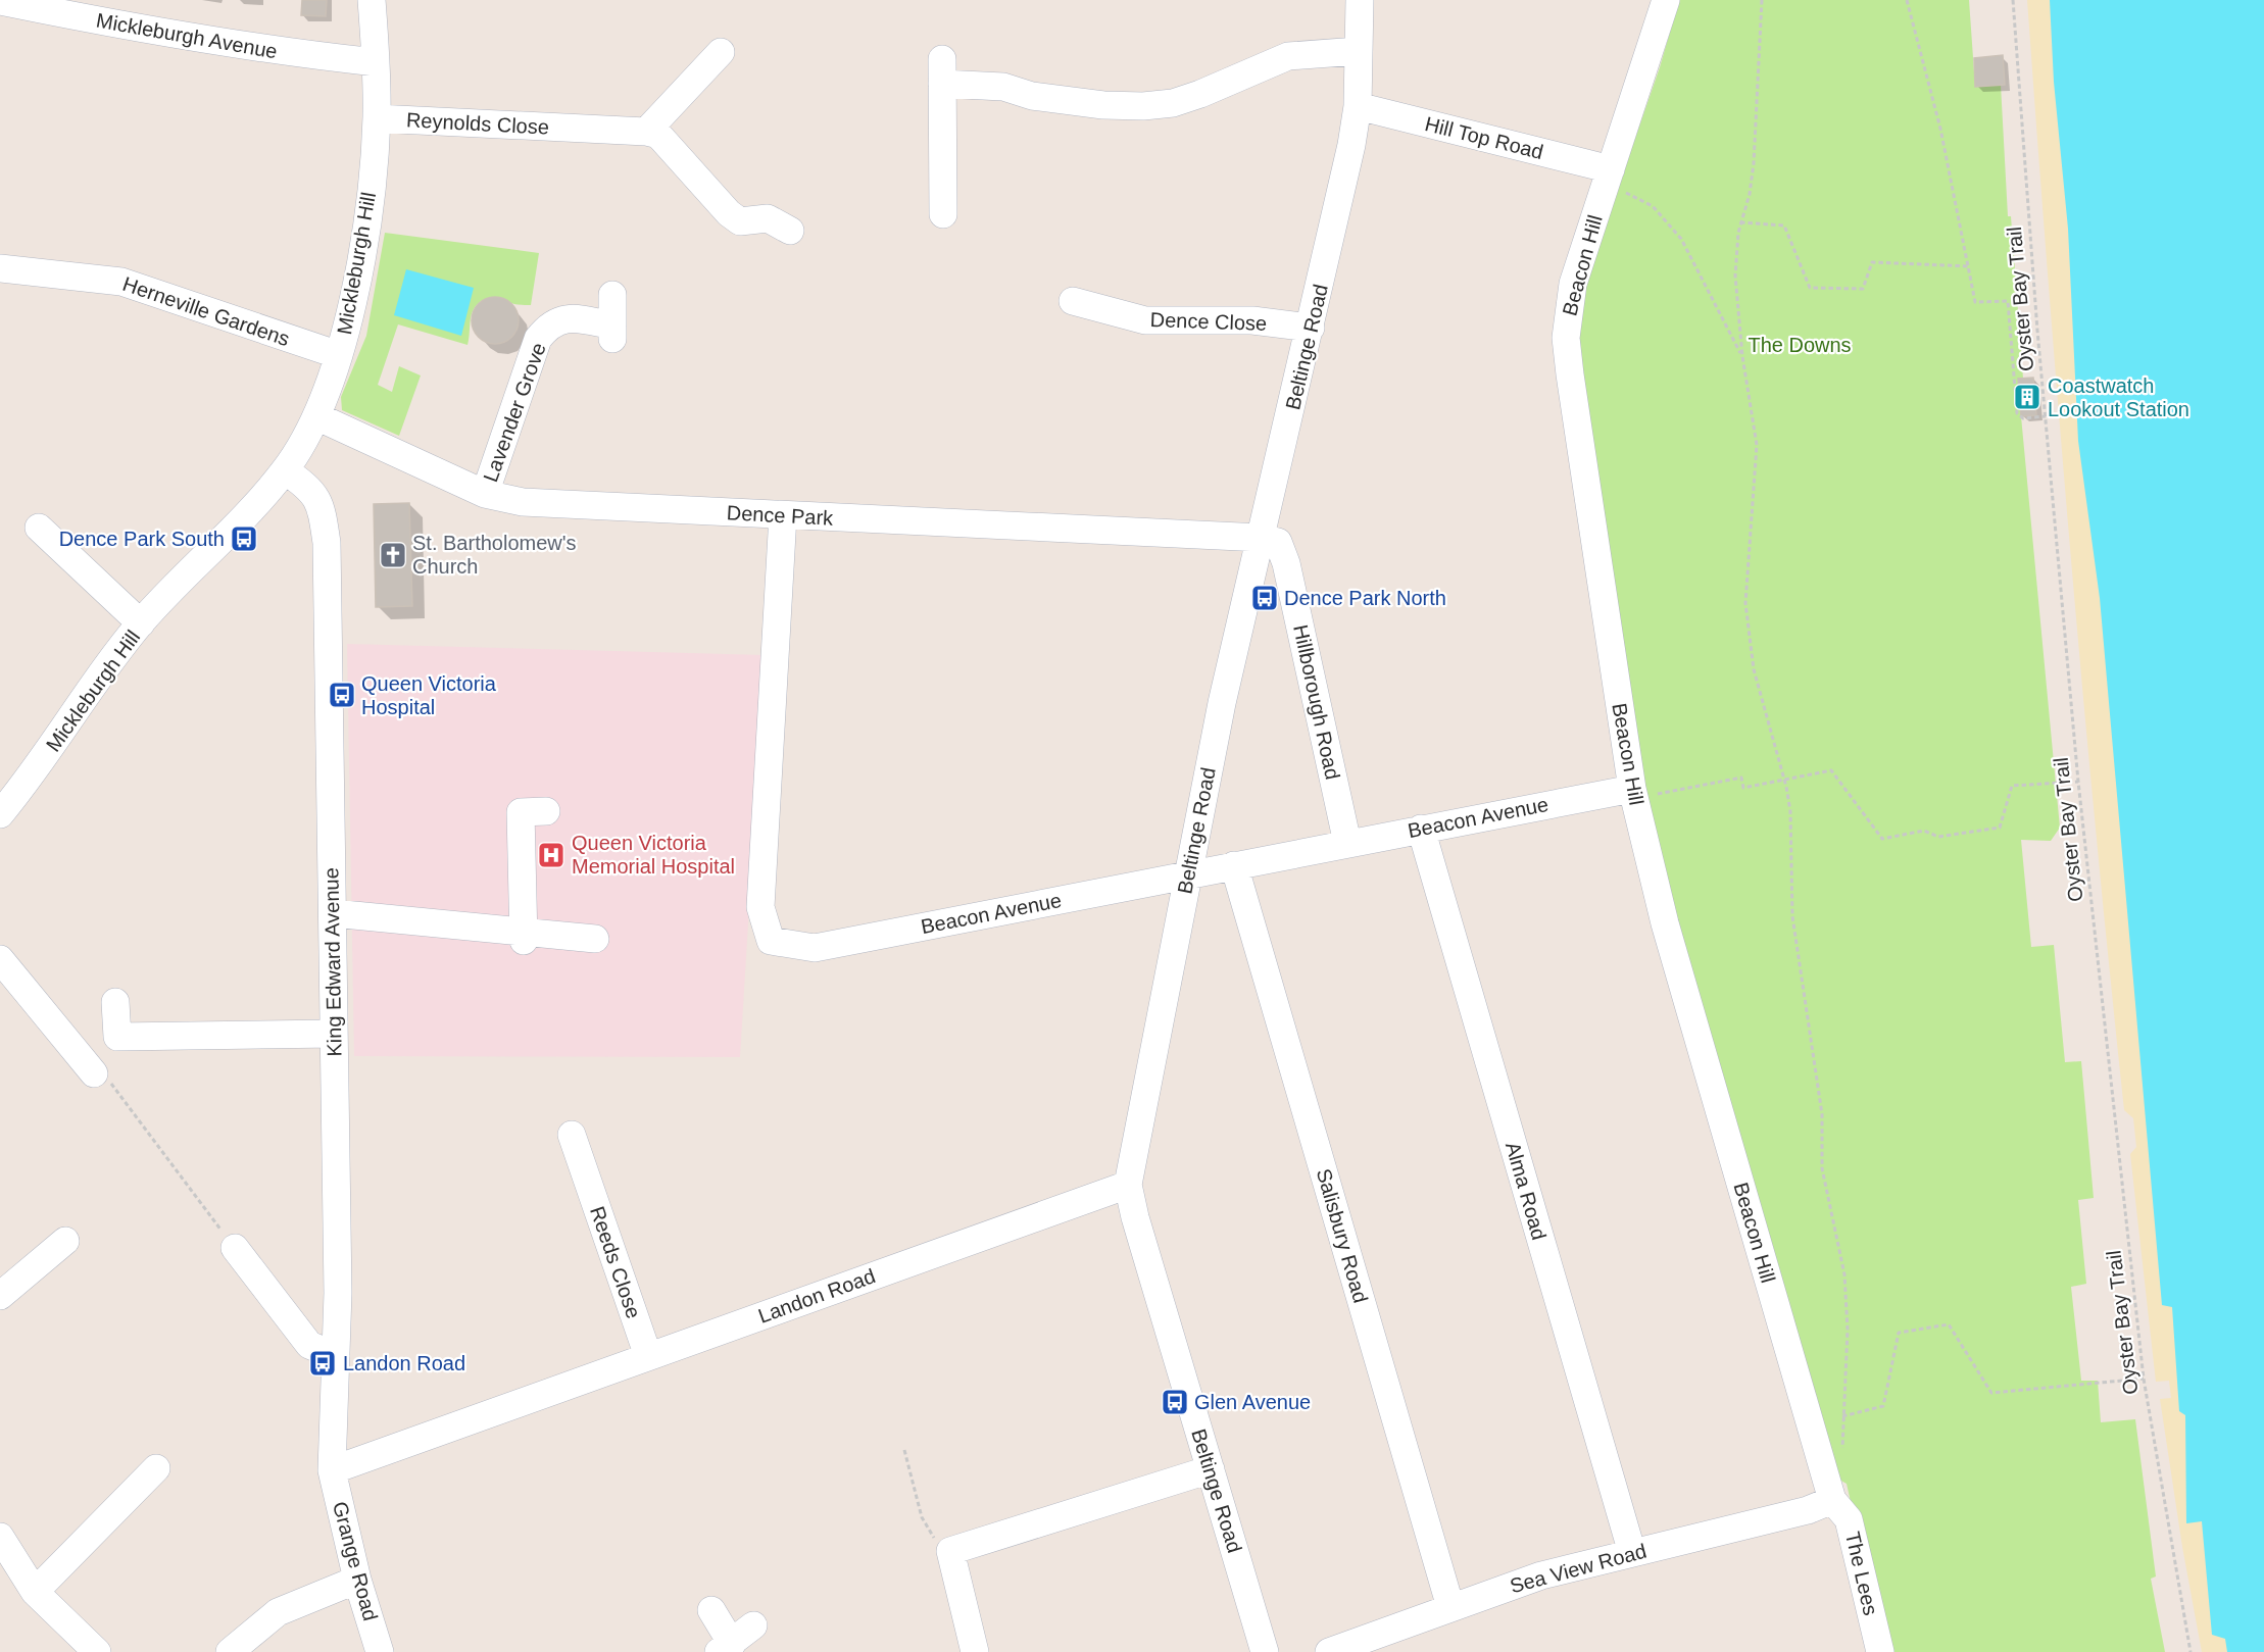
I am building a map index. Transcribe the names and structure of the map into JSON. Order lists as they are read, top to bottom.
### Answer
{
  "streets": {
    "street": [
      "Mickleburgh Avenue",
      "Reynolds Close",
      "Hill Top Road",
      "Mickleburgh Hill",
      "Beacon Hill",
      "Herneville Gardens",
      "Dence Close",
      "Beltinge Road",
      "Lavender Grove",
      "Dence Park",
      "Hillborough Road",
      "Beacon Avenue",
      "King Edward Avenue",
      "Alma Road",
      "Salisbury Road",
      "Reeds Close",
      "Landon Road",
      "Grange Road",
      "Sea View Road",
      "The Lees"
    ],
    "path": ["Oyster Bay Trail"]
  },
  "crossings": [
    ["Mickleburgh Avenue", "Mickleburgh Hill"],
    ["Reynolds Close", "Mickleburgh Hill"],
    ["Hill Top Road", "Beacon Hill"],
    ["Hill Top Road", "Beltinge Road"],
    ["Mickleburgh Hill", "Herneville Gardens"],
    ["Mickleburgh Hill", "Dence Park"],
    ["Mickleburgh Hill", "King Edward Avenue"],
    ["Beacon Hill", "Beacon Avenue"],
    ["Beacon Hill", "Sea View Road"],
    ["Beacon Hill", "The Lees"],
    ["Dence Close", "Beltinge Road"],
    ["Beltinge Road", "Dence Park"],
    ["Beltinge Road", "Hillborough Road"],
    ["Beltinge Road", "Beacon Avenue"],
    ["Beltinge Road", "Landon Road"],
    ["Lavender Grove", "Dence Park"],
    ["Dence Park", "Hillborough Road"],
    ["Dence Park", "Beacon Avenue"],
    ["Hillborough Road", "Beacon Avenue"],
    ["Beacon Avenue", "Alma Road"],
    ["Beacon Avenue", "Salisbury Road"],
    ["King Edward Avenue", "Landon Road"],
    ["King Edward Avenue", "Grange Road"],
    ["Alma Road", "Sea View Road"],
    ["Salisbury Road", "Sea View Road"],
    ["Reeds Close", "Landon Road"],
    ["Landon Road", "Grange Road"],
    ["Sea View Road", "The Lees"]
  ],
  "parks": ["The Downs"],
  "places": {
    "building": ["Coastwatch Lookout Station"],
    "bus stop": [
      "Dence Park South",
      "Dence Park North",
      "Queen Victoria Hospital",
      "Landon Road",
      "Glen Avenue"
    ],
    "church": ["St. Bartholomew's Church"],
    "hospital": ["Queen Victoria Memorial Hospital"]
  }
}
